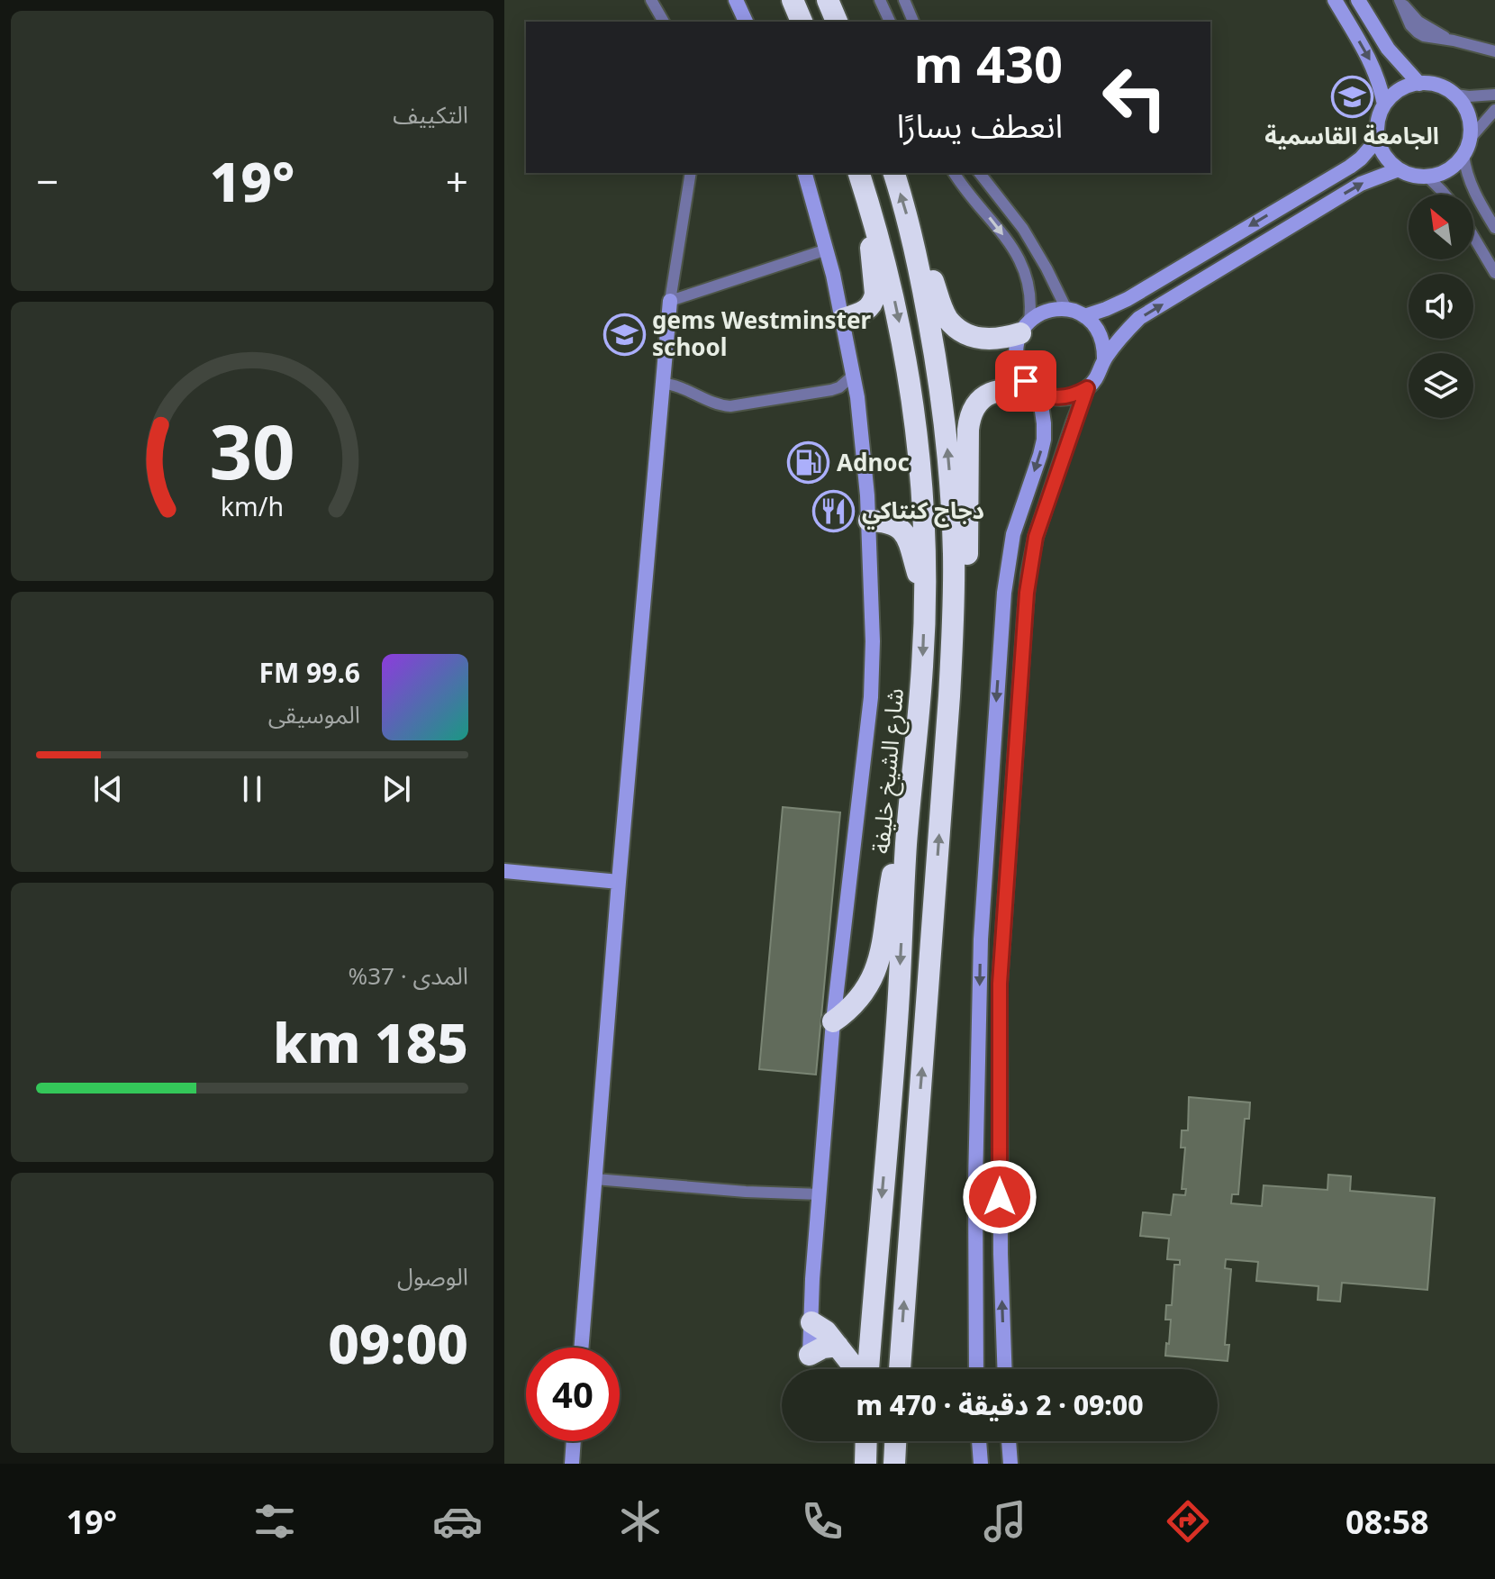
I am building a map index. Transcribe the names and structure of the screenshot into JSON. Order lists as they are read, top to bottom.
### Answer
{
  "streets": {
    "highway": ["شارع الشيخ خليفة"]
  },
  "places": {
    "school or university": ["الجامعة القاسمية", "gems Westminster school"],
    "fuel station": ["Adnoc"],
    "restaurant": ["دجاج كنتاكي"]
  },
  "north": "top left",
  "page": {
    "tile": [
      "التكييف",
      ["المدى · 37%", "185 km"],
      ["الوصول", "09:00"]
    ],
    "turn": ["430 m", "انعطف يسارًا"],
    "heat": ["−", "19°", "+"],
    "song": ["99.6 FM", "الموسيقى"],
    "limit": "40",
    "trip": "09:00 · 2 دقيقة · 470 m",
    "tabs": ["08:58", "19°"],
    "gauge": ["30", "km/h"]
  }
}
